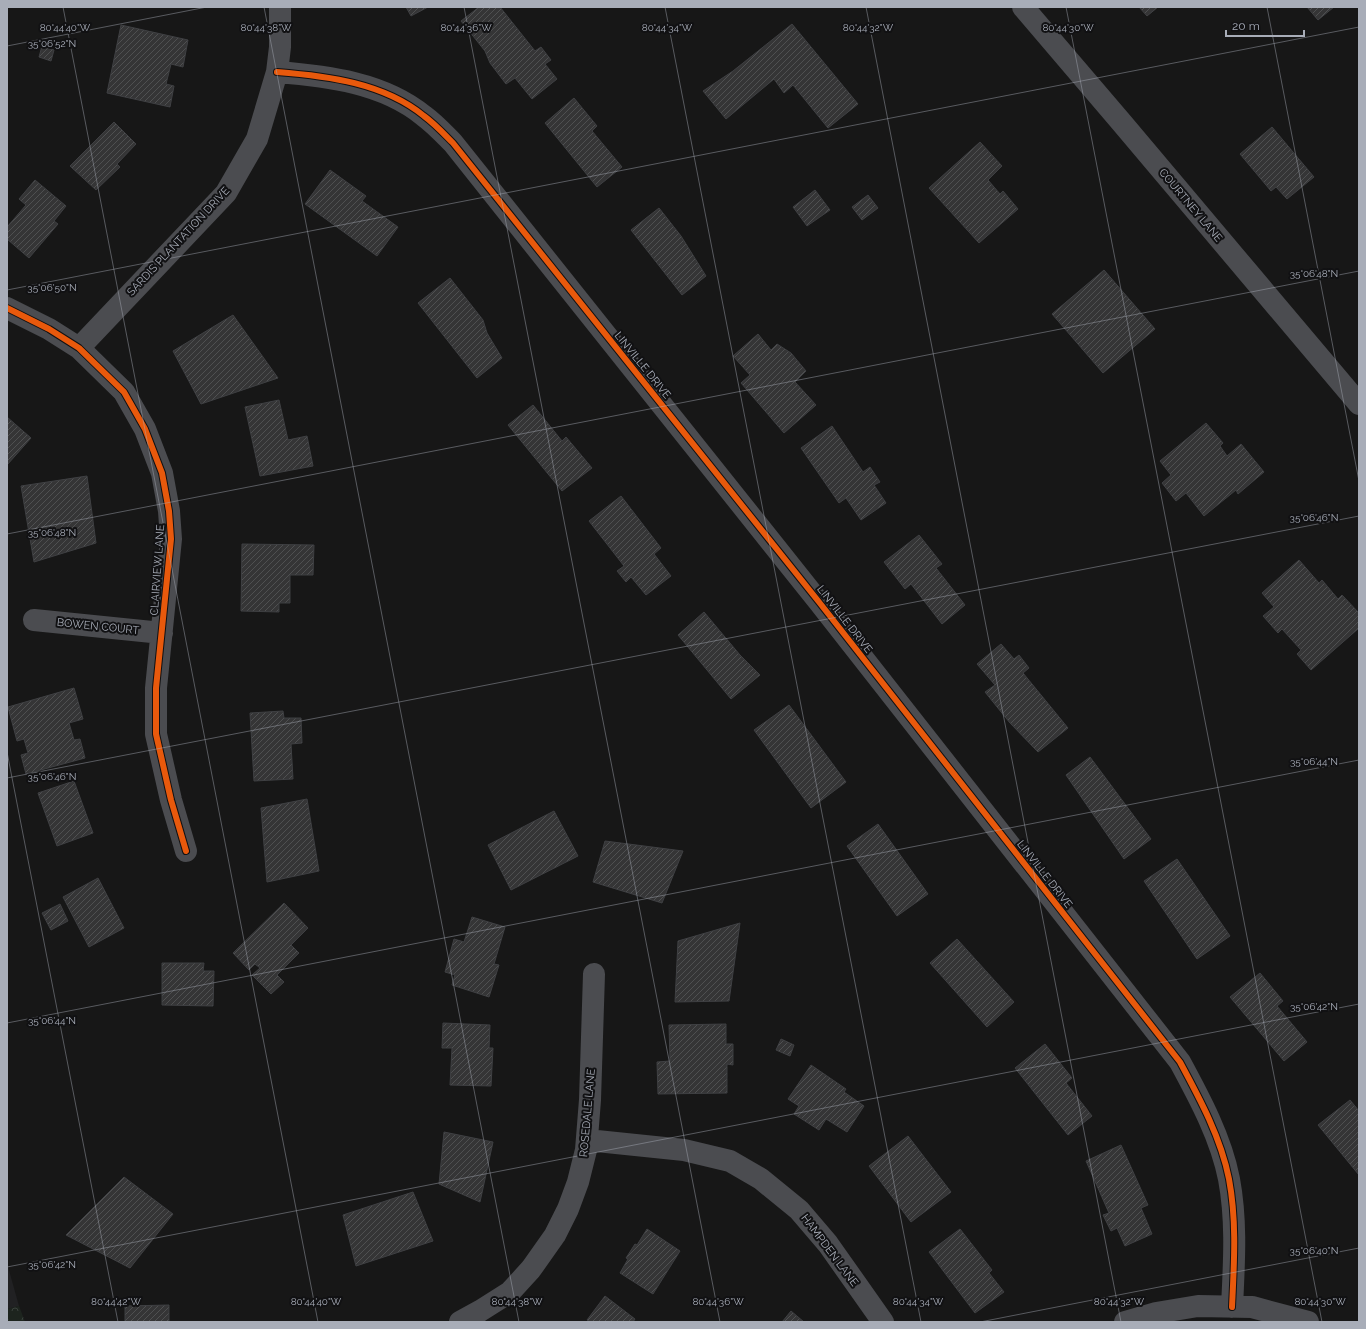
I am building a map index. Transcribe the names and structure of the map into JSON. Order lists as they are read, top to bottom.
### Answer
{
  "streets": {
    "street": [
      "COURTNEY LANE",
      "SARDIS PLANTATION DRIVE",
      "LINVILLE DRIVE",
      "CLAIRVIEW LANE",
      "BOWEN COURT",
      "ROSEDALE LANE",
      "HAMPDEN LANE"
    ]
  },
  "crossings": [
    ["SARDIS PLANTATION DRIVE", "LINVILLE DRIVE"],
    ["SARDIS PLANTATION DRIVE", "CLAIRVIEW LANE"],
    ["CLAIRVIEW LANE", "BOWEN COURT"],
    ["ROSEDALE LANE", "HAMPDEN LANE"]
  ],
  "scale_bar": "20 m",
  "coordinates": [
    "80°44'40\"W",
    "80°44'38\"W",
    "80°44'36\"W",
    "80°44'34\"W",
    "80°44'32\"W",
    "80°44'30\"W",
    "35°06'52\"N",
    "35°06'48\"N",
    "35°06'50\"N",
    "35°06'46\"N",
    "35°06'44\"N",
    "35°06'42\"N",
    "35°06'40\"N",
    "80°44'42\"W"
  ]
}
